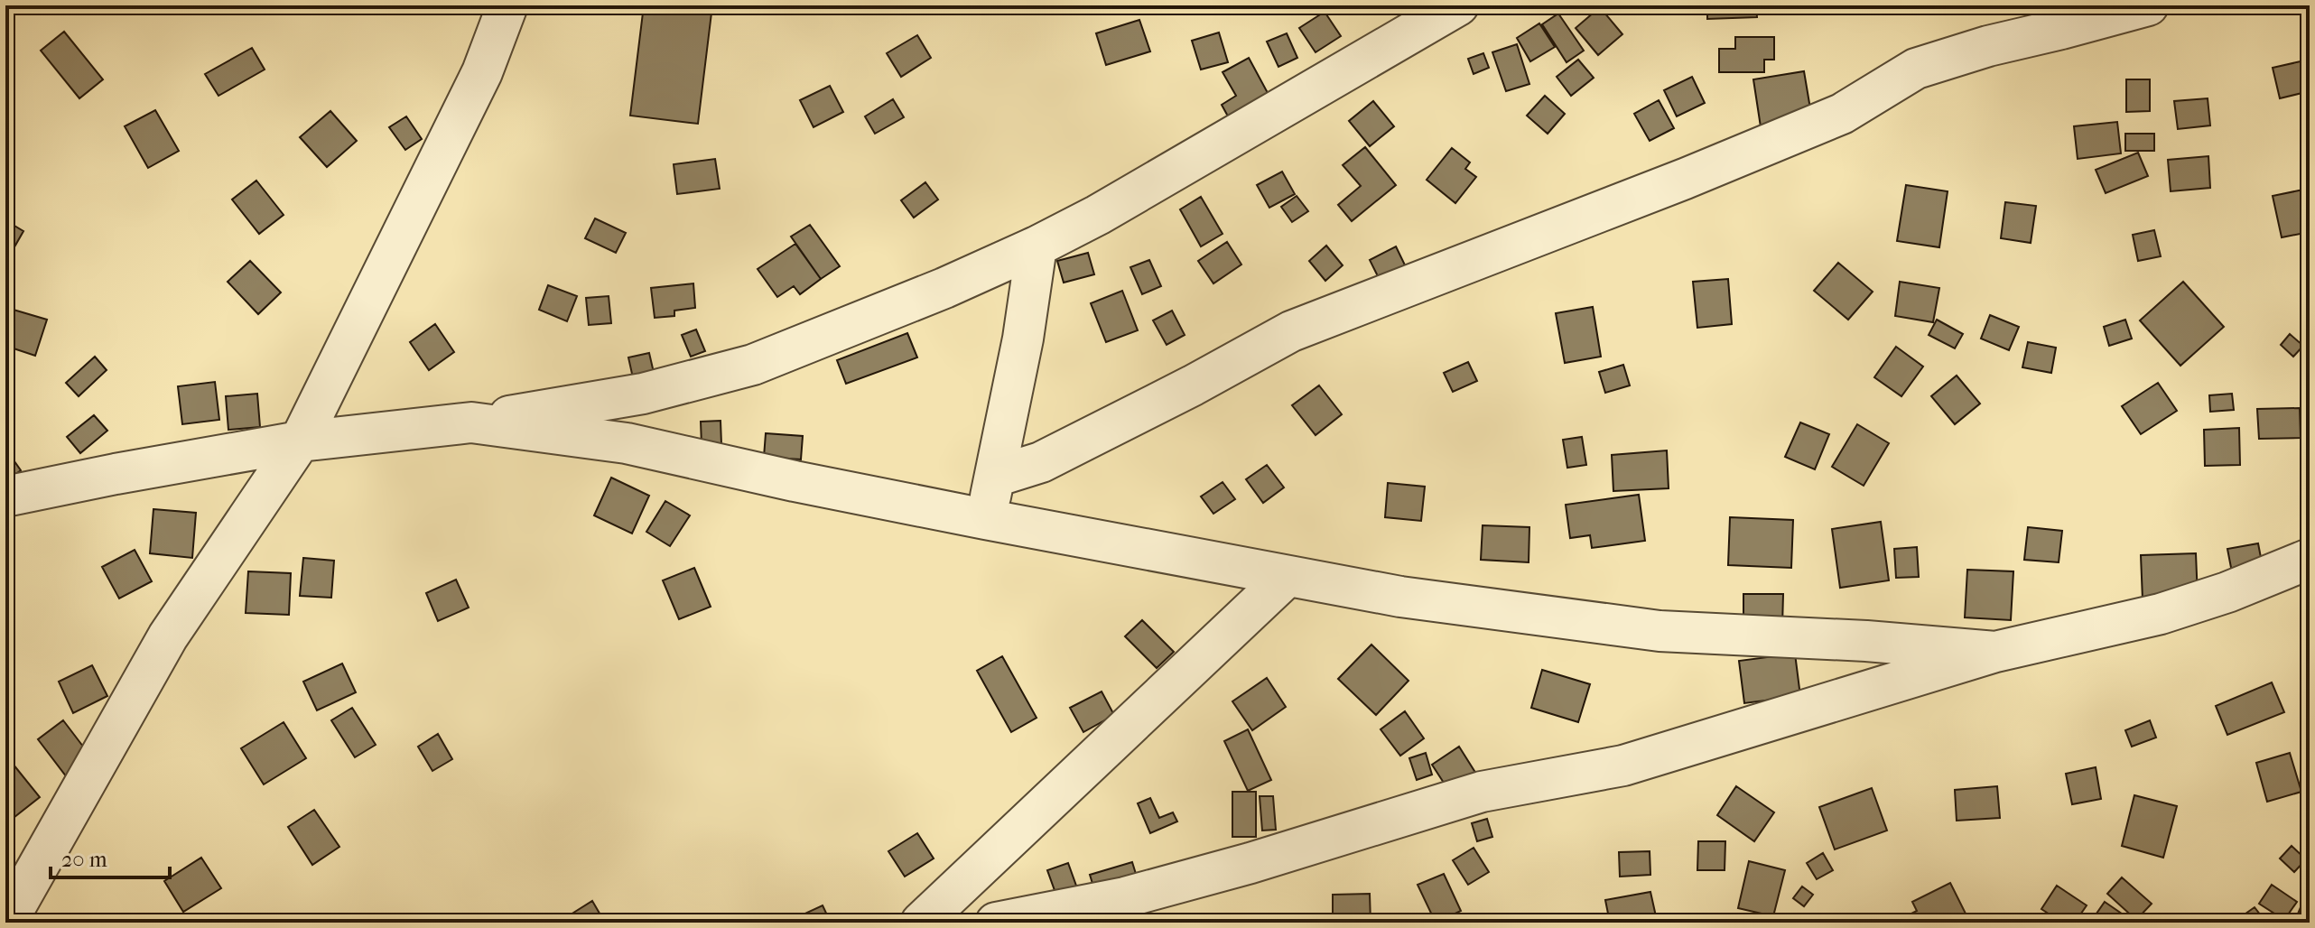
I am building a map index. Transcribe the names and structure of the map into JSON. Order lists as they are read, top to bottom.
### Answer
{
  "scale_bar": "20 m"
}
